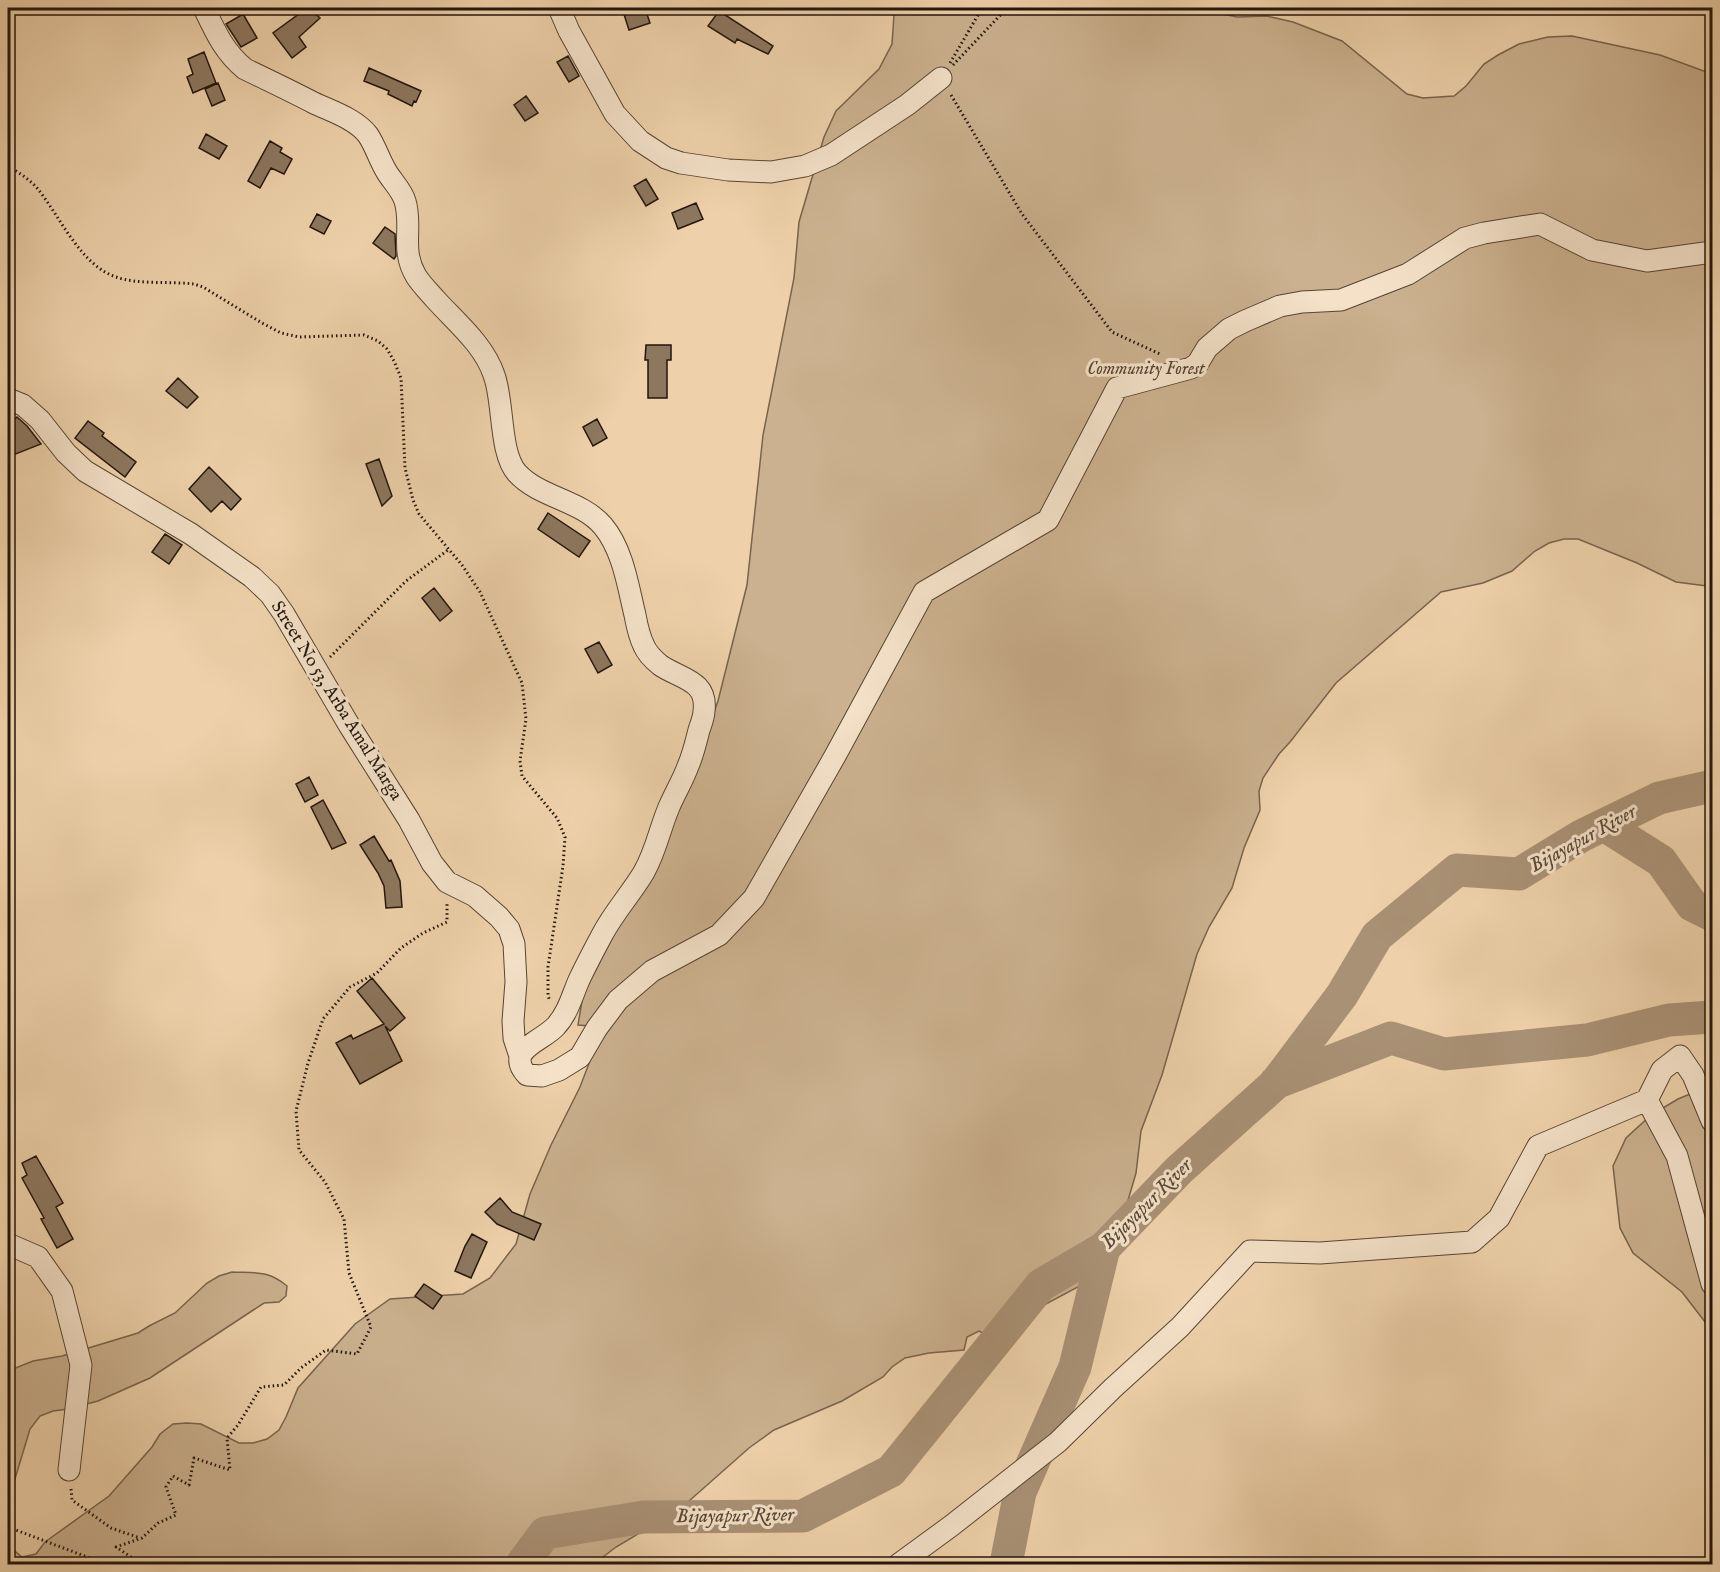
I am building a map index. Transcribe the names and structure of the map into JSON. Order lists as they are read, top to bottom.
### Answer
{
  "streets": {
    "street": ["Street No 53, Arba Amal Marga"]
  },
  "water": ["Bijayapur River"],
  "parks": ["Community Forest"]
}
